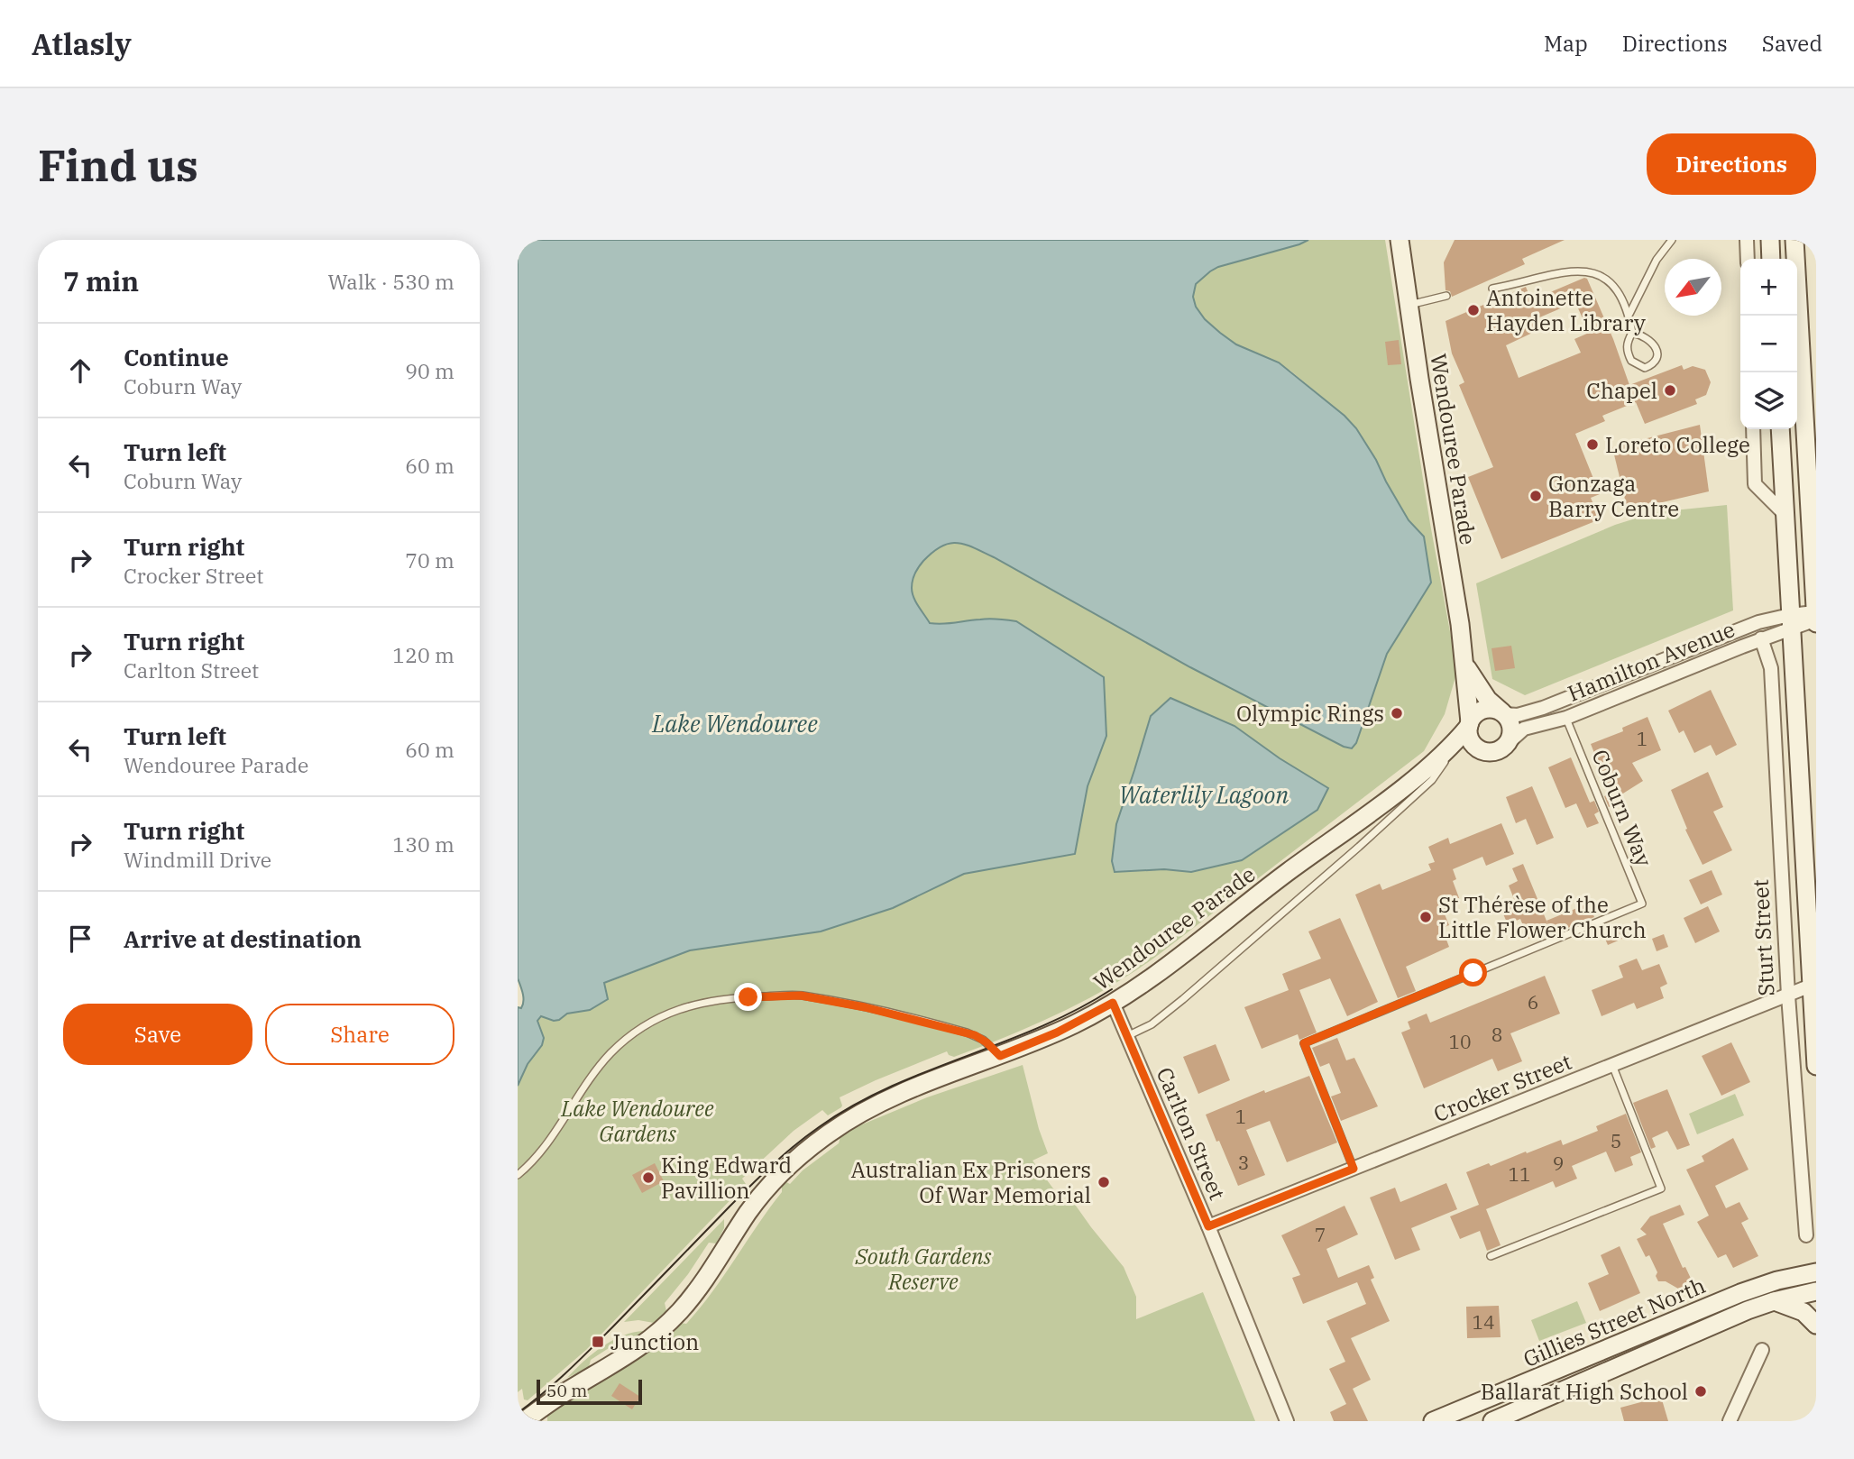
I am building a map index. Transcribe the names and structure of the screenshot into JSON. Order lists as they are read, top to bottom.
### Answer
{
  "streets": {
    "street": [
      "Wendouree Parade",
      "Hamilton Avenue",
      "Sturt Street",
      "Crocker Street",
      "Carlton Street",
      "Gillies Street North"
    ],
    "lane": ["Coburn Way"]
  },
  "crossings": [
    ["Wendouree Parade", "Hamilton Avenue"],
    ["Wendouree Parade", "Carlton Street"],
    ["Hamilton Avenue", "Coburn Way"],
    ["Hamilton Avenue", "Sturt Street"],
    ["Coburn Way", "Crocker Street"],
    ["Sturt Street", "Crocker Street"],
    ["Crocker Street", "Carlton Street"]
  ],
  "water": ["Lake Wendouree", "Waterlily Lagoon"],
  "parks": ["Lake Wendouree Gardens", "South Gardens Reserve"],
  "places": {
    "other": [
      "Antoinette Hayden Library",
      "Chapel",
      "Loreto College",
      "Gonzaga Barry Centre",
      "Olympic Rings",
      "St Thérèse of the Little Flower Church",
      "King Edward Pavillion",
      "Australian Ex Prisoners Of War Memorial",
      "Ballarat High School"
    ],
    "transit": ["Junction"]
  },
  "house_numbers": [
    "1",
    "6",
    "8",
    "10",
    "1",
    "5",
    "3",
    "9",
    "11",
    "7",
    "14"
  ],
  "scale_bar": "50 m",
  "north": "bottom left",
  "page": {
    "header": "Atlasly",
    "nav": ["Map", "Directions", "Saved"],
    "buttons": [
      "Directions",
      ["Save", "Share"]
    ],
    "title": "Find us",
    "heading": ["7 min", "Walk · 530 m"],
    "map_buttons": ["+", "−"],
    "list": [
      ["Continue", "Coburn Way", "90 m"],
      ["Turn left", "Coburn Way", "60 m"],
      ["Turn right", "Crocker Street", "70 m"],
      ["Turn right", "Carlton Street", "120 m"],
      ["Turn left", "Wendouree Parade", "60 m"],
      ["Turn right", "Windmill Drive", "130 m"],
      "Arrive at destination"
    ],
    "scale": "50 m"
  }
}
